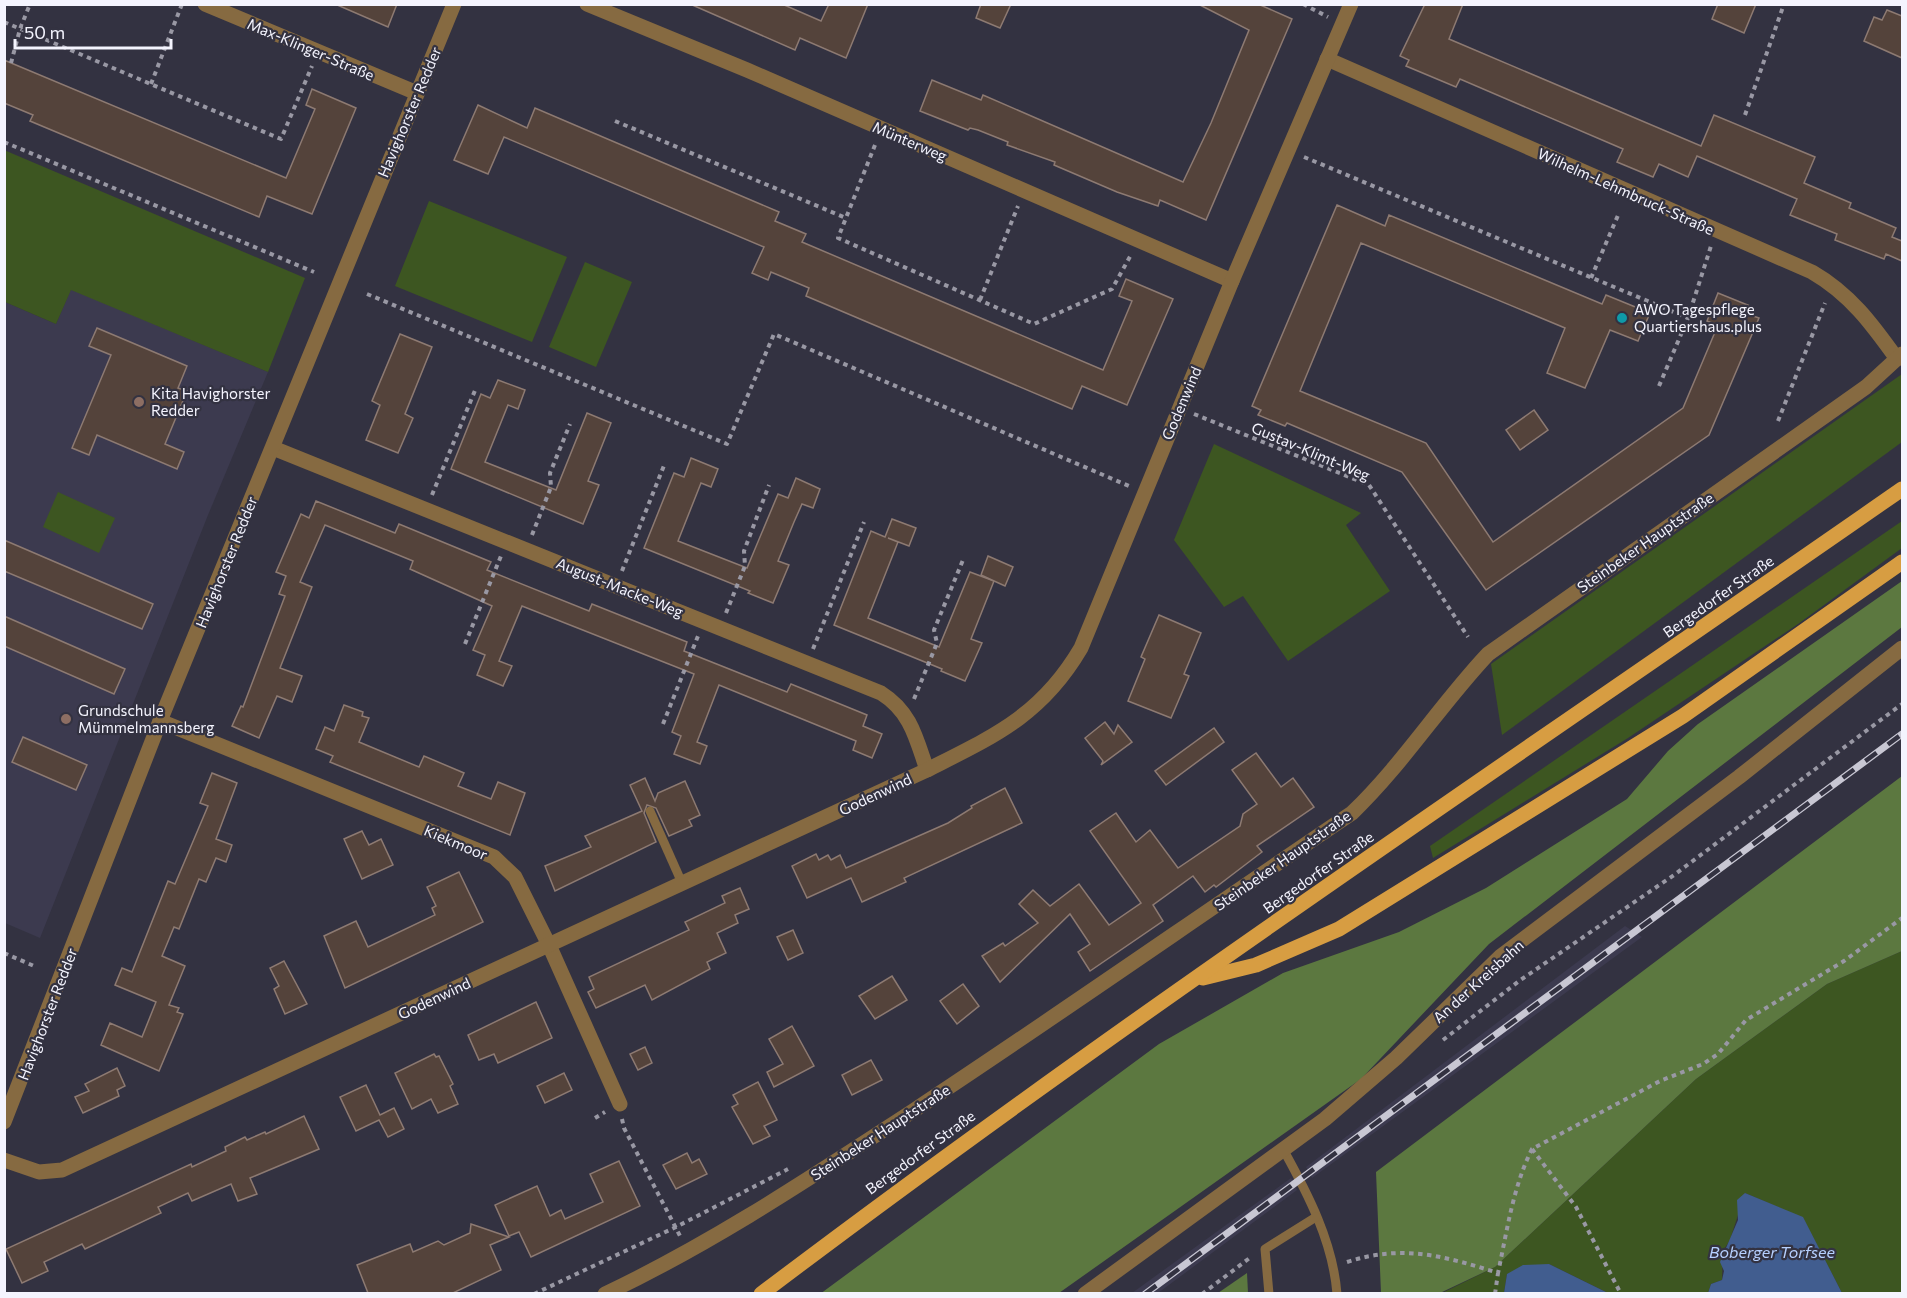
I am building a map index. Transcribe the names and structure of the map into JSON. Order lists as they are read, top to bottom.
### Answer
{
  "streets": {
    "main road": ["Bergedorfer Straße"],
    "street": [
      "Max-Klinger-Straße",
      "Havighorster Redder",
      "Münterweg",
      "Wilhelm-Lehmbruck-Straße",
      "Godenwind",
      "Steinbeker Hauptstraße",
      "August-Macke-Weg",
      "Kiekmoor",
      "An der Kreisbahn"
    ],
    "path": ["Gustav-Klimt-Weg"]
  },
  "crossings": [
    ["Max-Klinger-Straße", "Havighorster Redder"],
    ["Havighorster Redder", "August-Macke-Weg"],
    ["Havighorster Redder", "Kiekmoor"],
    ["Münterweg", "Godenwind"],
    ["Wilhelm-Lehmbruck-Straße", "Godenwind"],
    ["Wilhelm-Lehmbruck-Straße", "Steinbeker Hauptstraße"],
    ["Godenwind", "Gustav-Klimt-Weg"],
    ["Godenwind", "August-Macke-Weg"],
    ["Godenwind", "Kiekmoor"]
  ],
  "water": ["Boberger Torfsee"],
  "places": ["AWO Tagespflege Quartiershaus.plus", "Kita Havighorster Redder", "Grundschule Mümmelmannsberg"],
  "scale_bar": "50 m"
}
